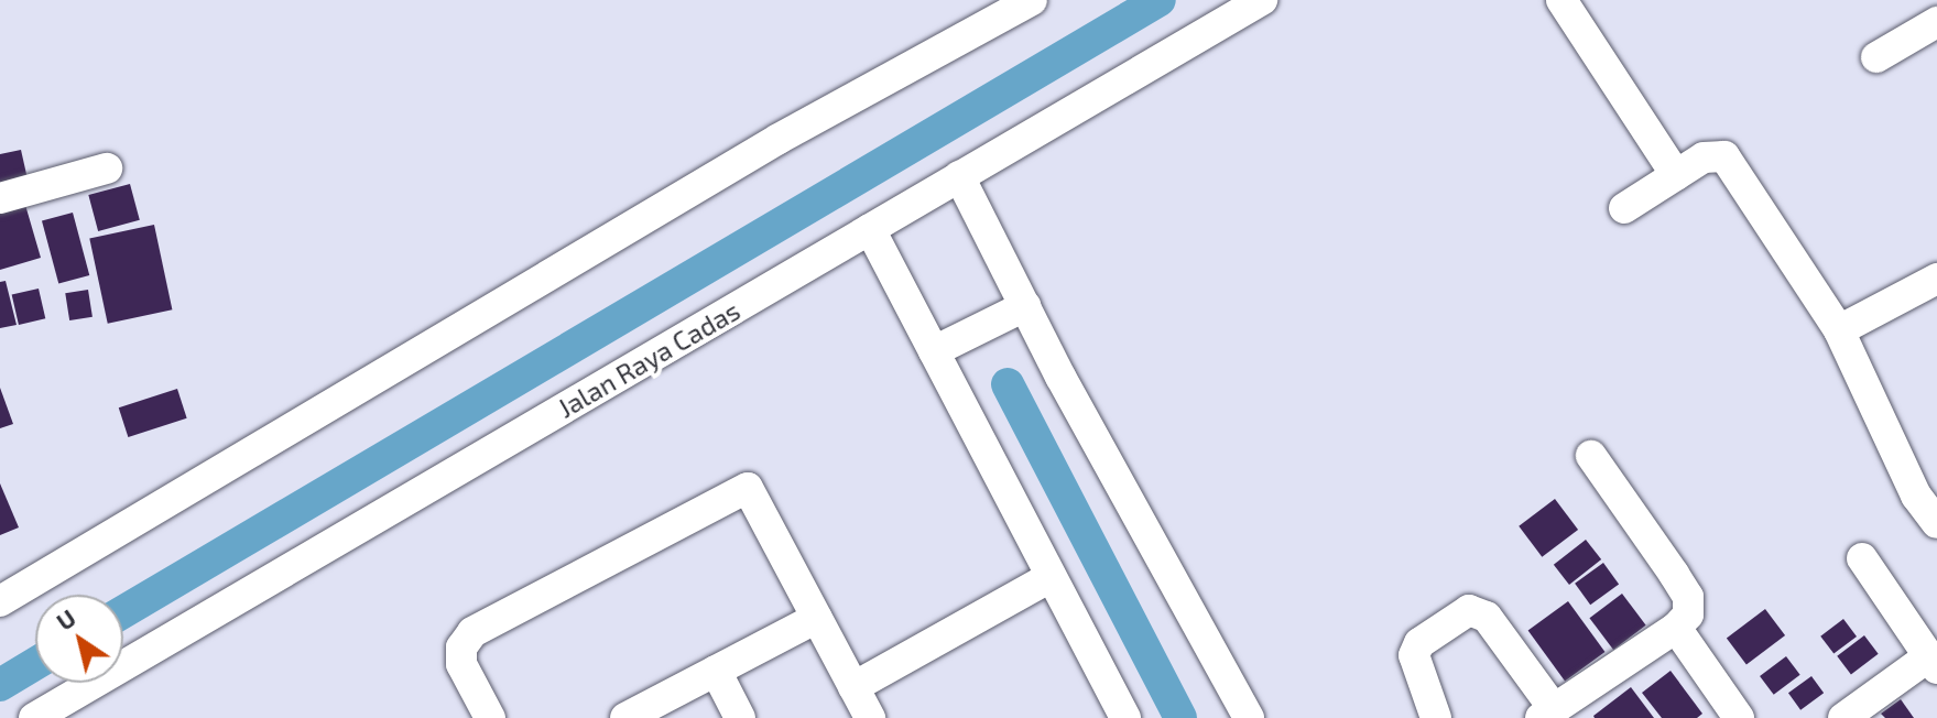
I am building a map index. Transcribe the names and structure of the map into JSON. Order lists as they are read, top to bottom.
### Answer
{
  "streets": {
    "street": ["Jalan Raya Cadas"]
  },
  "north": "top left"
}
